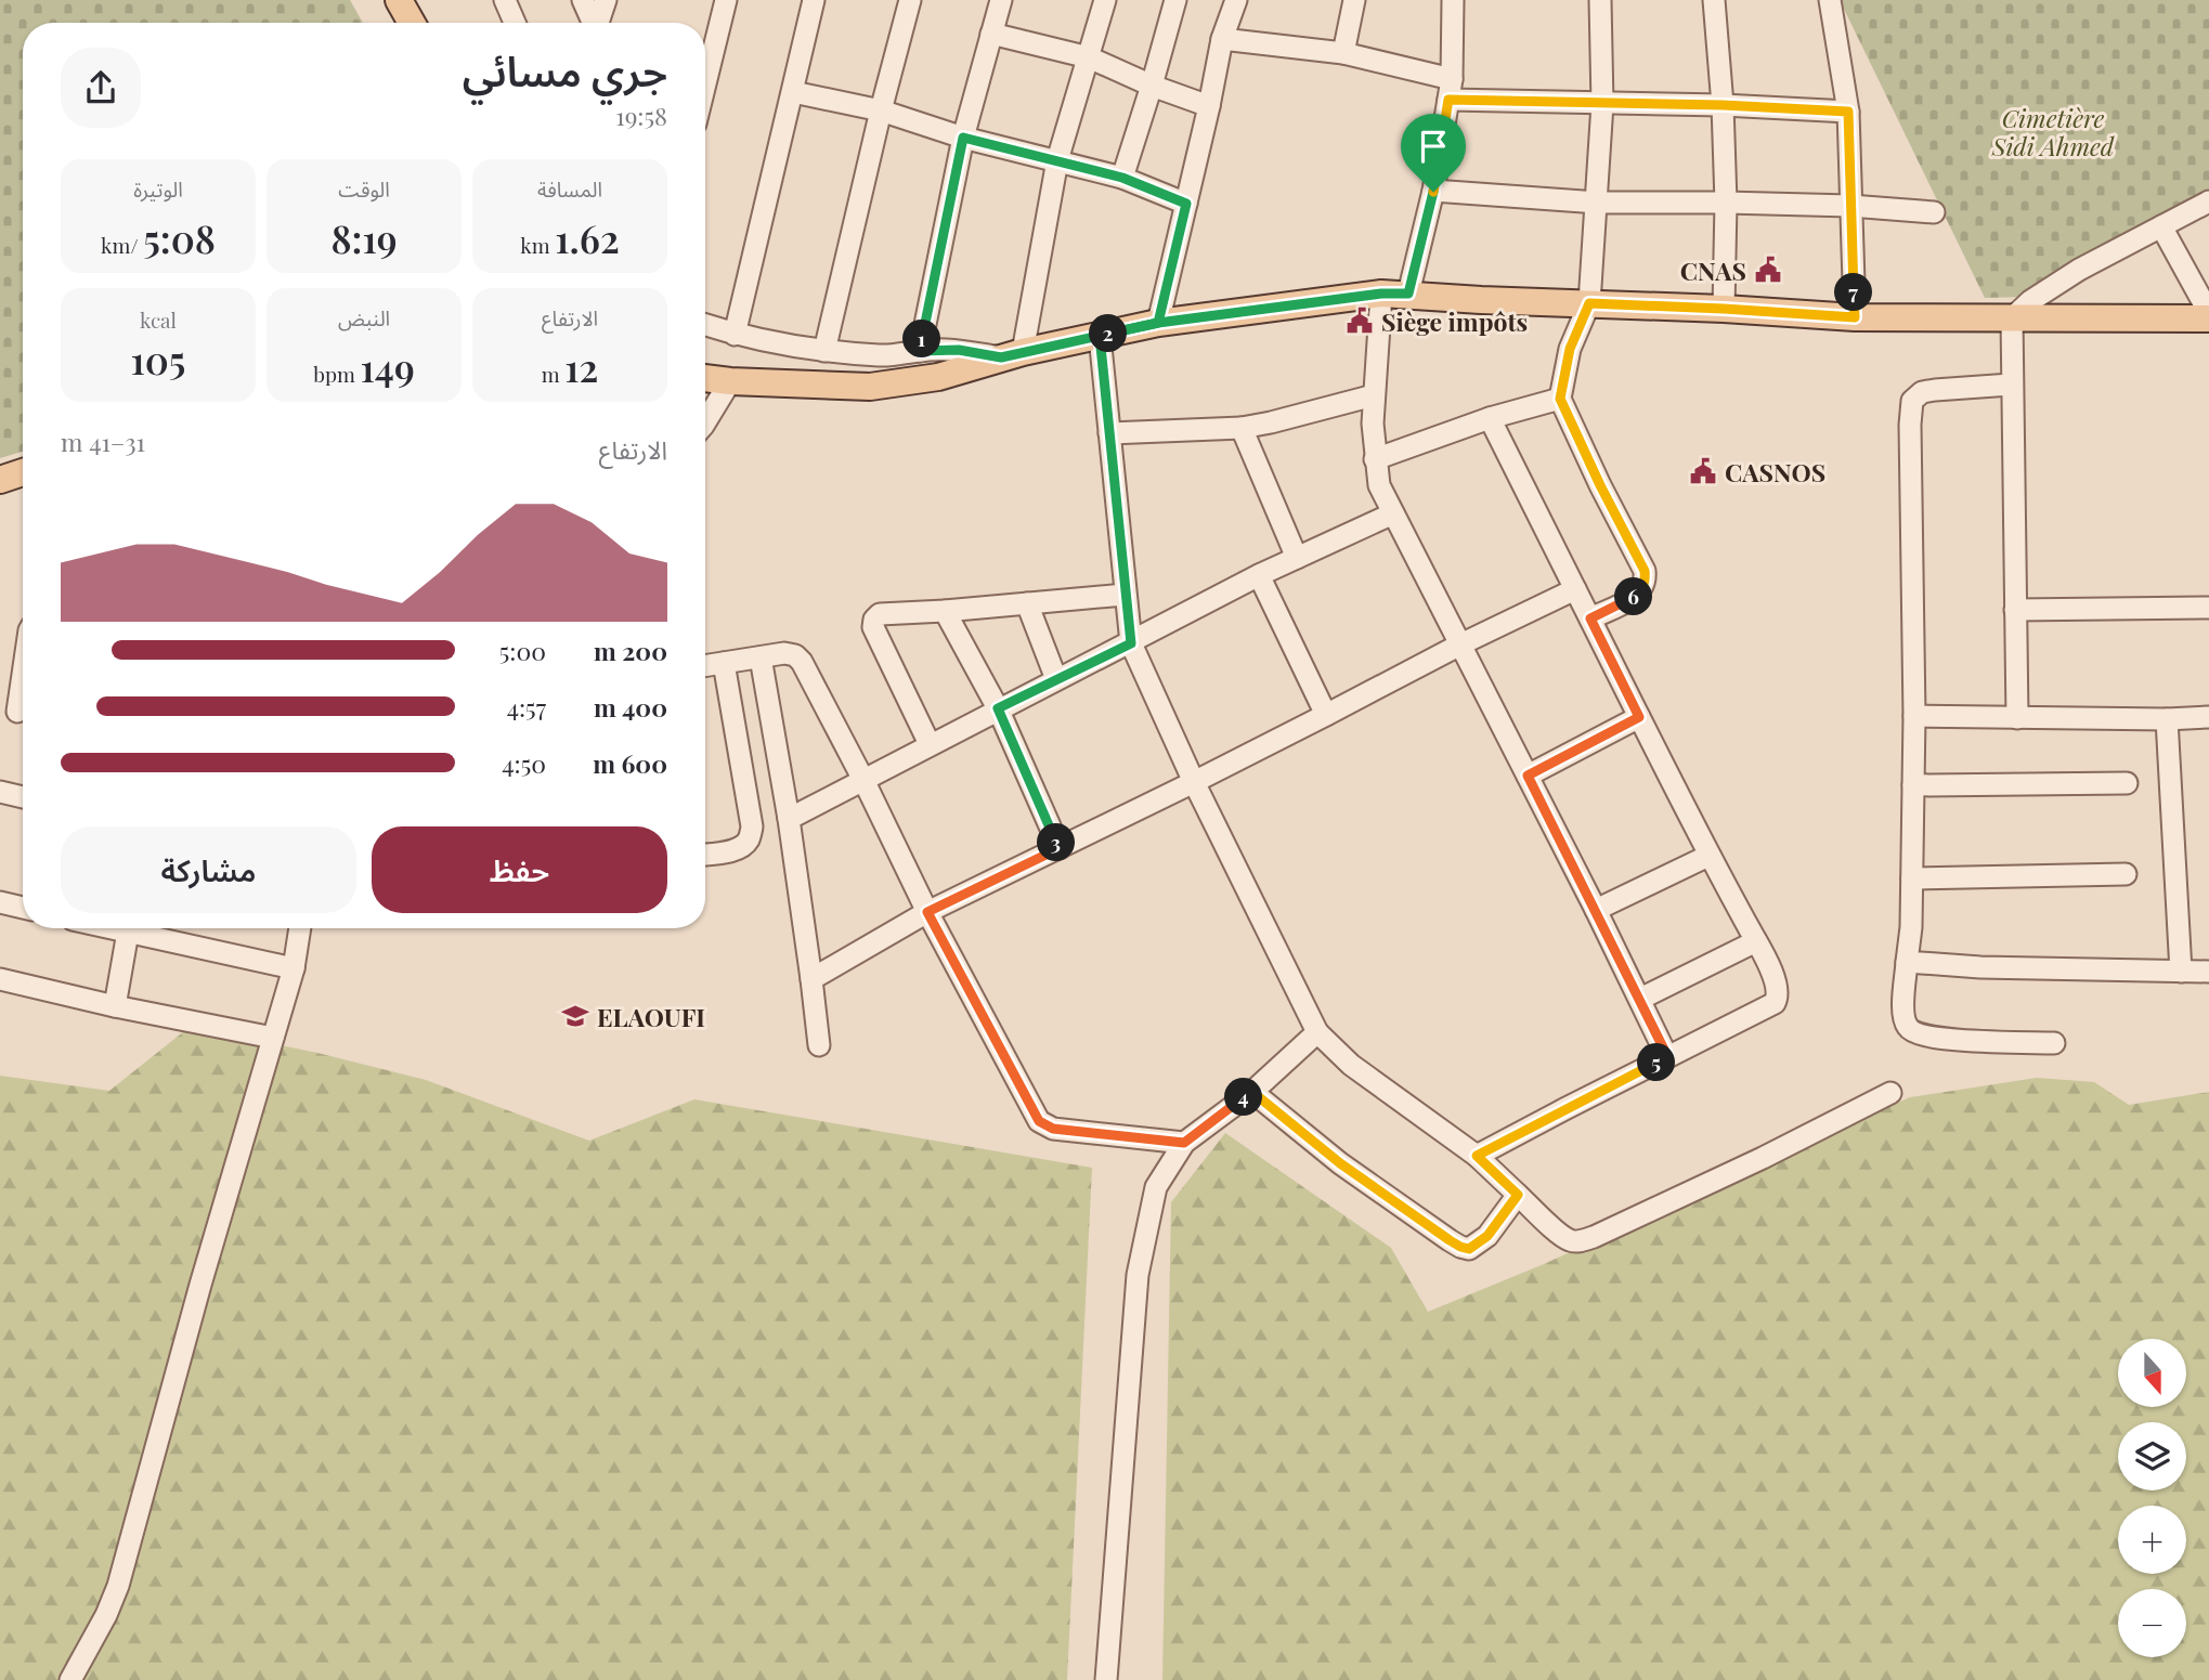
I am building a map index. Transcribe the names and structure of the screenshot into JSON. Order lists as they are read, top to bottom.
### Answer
{
  "parks": ["Cimetière Sidi Ahmed"],
  "places": {
    "public building": ["CNAS", "Siège impôts", "CASNOS"],
    "school or university": ["ELAOUFI"]
  },
  "north": "bottom",
  "page": {
    "heading": ["جري مسائي", "19:58"],
    "stats": [
      ["المسافة", "1.62 km"],
      ["الوقت", "8:19"],
      ["الوتيرة", "5:08 /km"],
      ["الارتفاع", "12 m"],
      ["النبض", "149 bpm"],
      ["kcal", "105"]
    ],
    "pins": [
      "7",
      "2",
      "1",
      "6",
      "3",
      "5",
      "4"
    ],
    "chart": ["الارتفاع", "31–41 m"],
    "list": [
      {
        "name": "200 m",
        "note": "5:00"
      },
      {
        "name": "400 m",
        "note": "4:57"
      },
      {
        "name": "600 m",
        "note": "4:50"
      }
    ],
    "buttons": ["حفظ", "مشاركة"],
    "map_buttons": ["+", "−"]
  }
}
